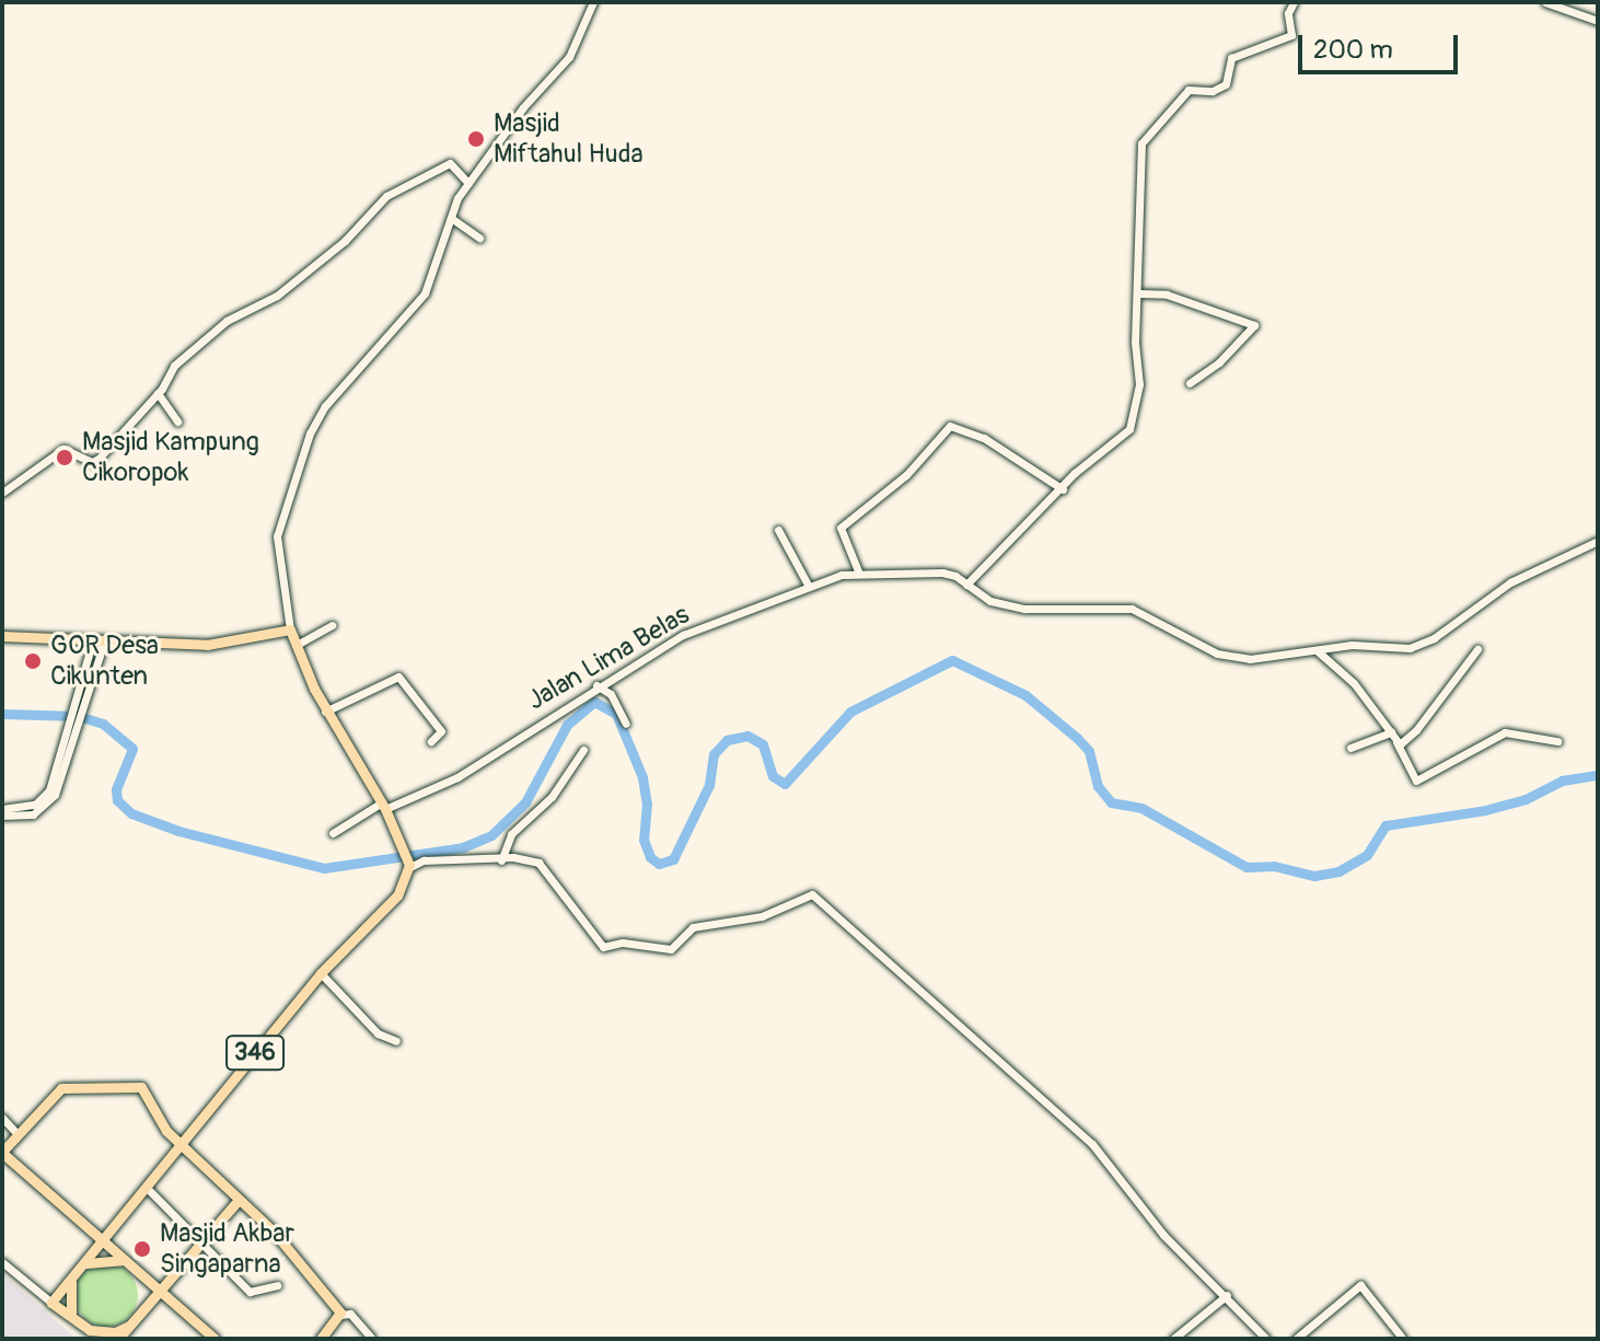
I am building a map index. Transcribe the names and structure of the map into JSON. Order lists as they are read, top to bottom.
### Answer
{
  "streets": {
    "main road": ["346"],
    "street": ["Jalan Lima Belas"]
  },
  "crossings": [
    ["Jalan Lima Belas", "346"]
  ],
  "places": [
    "Masjid Miftahul Huda",
    "Masjid Kampung Cikoropok",
    "GOR Desa Cikunten",
    "Masjid Akbar Singaparna"
  ],
  "scale_bar": "200 m"
}
